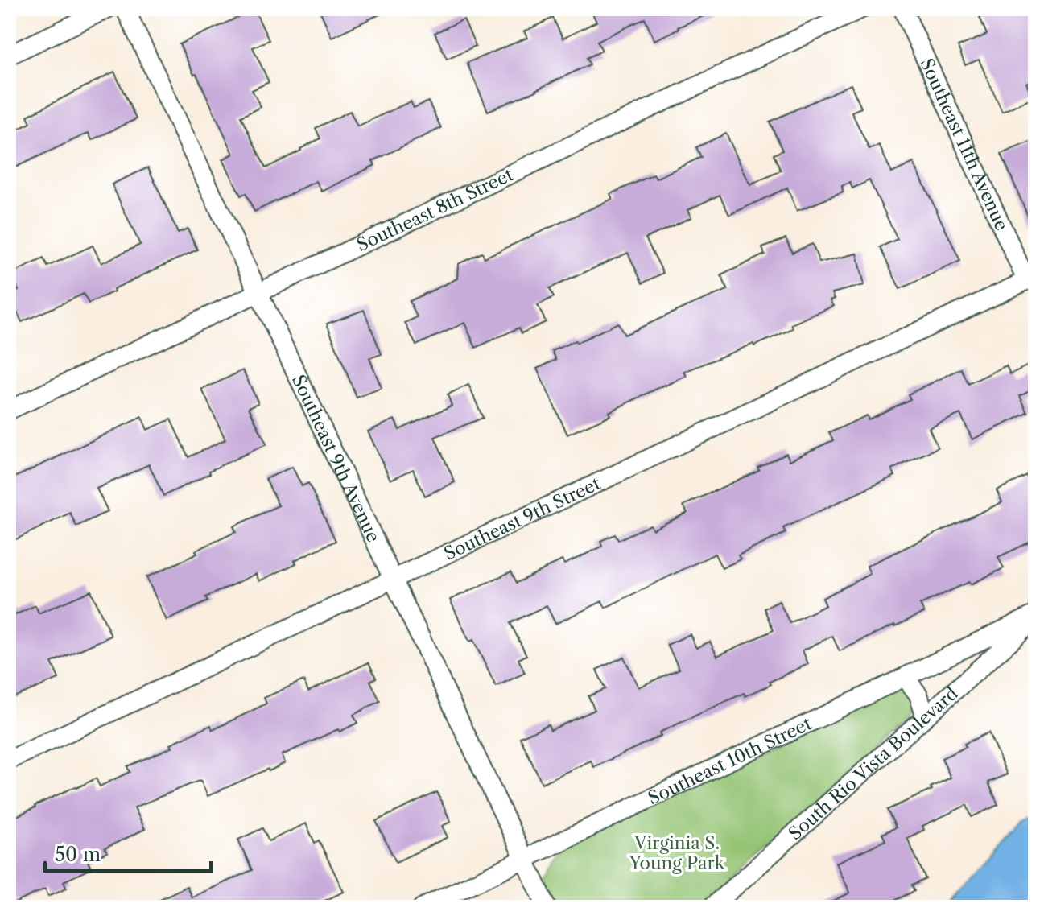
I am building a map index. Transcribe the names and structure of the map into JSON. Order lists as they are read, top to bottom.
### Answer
{
  "streets": {
    "street": [
      "Southeast 11th Avenue",
      "Southeast 8th Street",
      "Southeast 9th Avenue",
      "Southeast 9th Street",
      "Southeast 10th Street",
      "South Rio Vista Boulevard"
    ]
  },
  "crossings": [
    ["Southeast 11th Avenue", "Southeast 9th Street"],
    ["Southeast 8th Street", "Southeast 9th Avenue"],
    ["Southeast 9th Avenue", "Southeast 9th Street"],
    ["Southeast 9th Avenue", "Southeast 10th Street"],
    ["Southeast 10th Street", "South Rio Vista Boulevard"]
  ],
  "parks": ["Virginia S. Young Park"],
  "scale_bar": "50 m"
}
